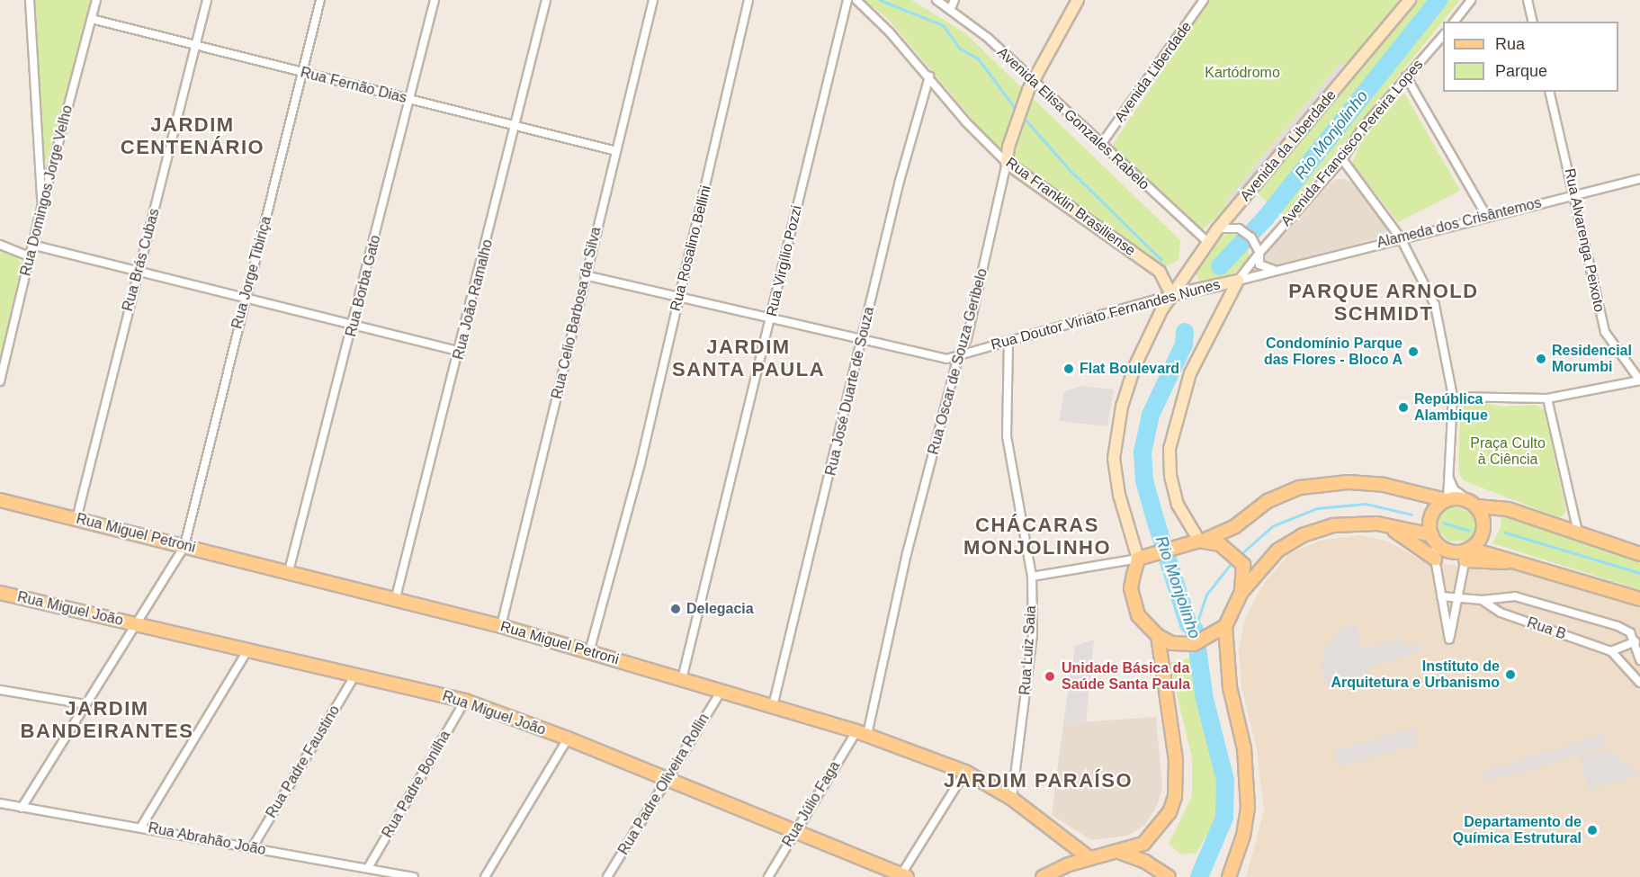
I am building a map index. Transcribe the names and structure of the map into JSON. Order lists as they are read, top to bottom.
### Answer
{
  "streets": {
    "main road": ["Rua Miguel Petroni", "Rua Miguel João"],
    "street": [
      "Avenida Liberdade",
      "Rua Fernão Dias",
      "Avenida Elisa Gonzales Rabelo",
      "Avenida Francisco Pereira Lopes",
      "Avenida da Liberdade",
      "Rua Domingos Jorge Velho",
      "Rua Franklin Brasiliense",
      "Alameda dos Crisântemos",
      "Rua Alvarenga Peixoto",
      "Rua Rosalino Bellini",
      "Rua Brás Cubas",
      "Rua Virgílio Pozzi",
      "Rua Jorge Tibiriça",
      "Rua Borba Gato",
      "Rua João Ramalho",
      "Rua Celio Barbosa da Silva",
      "Rua Doutor Viriato Fernandes Nunes",
      "Rua Oscar de Souza Geribelo",
      "Rua José Duarte de Souza",
      "Rua B",
      "Rua Luiz Saia",
      "Rua Padre Faustino",
      "Rua Padre Bonilha",
      "Rua Padre Oliveira Rollin",
      "Rua Júlio Faga",
      "Rua Abrahão João"
    ]
  },
  "crossings": [
    ["Avenida Liberdade", "Avenida Elisa Gonzales Rabelo"],
    ["Rua Fernão Dias", "Rua Domingos Jorge Velho"],
    ["Rua Fernão Dias", "Rua Brás Cubas"],
    ["Rua Fernão Dias", "Rua Jorge Tibiriça"],
    ["Rua Fernão Dias", "Rua Borba Gato"],
    ["Rua Fernão Dias", "Rua João Ramalho"],
    ["Rua Fernão Dias", "Rua Celio Barbosa da Silva"],
    ["Avenida Elisa Gonzales Rabelo", "Avenida da Liberdade"],
    ["Avenida Elisa Gonzales Rabelo", "Rua Oscar de Souza Geribelo"],
    ["Avenida Francisco Pereira Lopes", "Rua Doutor Viriato Fernandes Nunes"],
    ["Avenida da Liberdade", "Rua Franklin Brasiliense"],
    ["Avenida da Liberdade", "Rua Doutor Viriato Fernandes Nunes"],
    ["Rua Franklin Brasiliense", "Rua Doutor Viriato Fernandes Nunes"],
    ["Rua Franklin Brasiliense", "Rua Oscar de Souza Geribelo"],
    ["Rua Franklin Brasiliense", "Rua José Duarte de Souza"],
    ["Alameda dos Crisântemos", "Rua Alvarenga Peixoto"],
    ["Alameda dos Crisântemos", "Rua Doutor Viriato Fernandes Nunes"],
    ["Rua Rosalino Bellini", "Rua Doutor Viriato Fernandes Nunes"],
    ["Rua Rosalino Bellini", "Rua Miguel Petroni"],
    ["Rua Brás Cubas", "Rua Miguel Petroni"],
    ["Rua Virgílio Pozzi", "Rua Doutor Viriato Fernandes Nunes"],
    ["Rua Virgílio Pozzi", "Rua Miguel Petroni"],
    ["Rua Jorge Tibiriça", "Rua Miguel Petroni"],
    ["Rua Jorge Tibiriça", "Rua Miguel João"],
    ["Rua Jorge Tibiriça", "Rua Abrahão João"],
    ["Rua Borba Gato", "Rua Miguel Petroni"],
    ["Rua João Ramalho", "Rua Miguel Petroni"],
    ["Rua Celio Barbosa da Silva", "Rua Doutor Viriato Fernandes Nunes"],
    ["Rua Celio Barbosa da Silva", "Rua Miguel Petroni"],
    ["Rua Doutor Viriato Fernandes Nunes", "Rua Oscar de Souza Geribelo"],
    ["Rua Doutor Viriato Fernandes Nunes", "Rua José Duarte de Souza"],
    ["Rua Doutor Viriato Fernandes Nunes", "Rua Luiz Saia"],
    ["Rua Oscar de Souza Geribelo", "Rua Miguel Petroni"],
    ["Rua Oscar de Souza Geribelo", "Rua Júlio Faga"],
    ["Rua José Duarte de Souza", "Rua Miguel Petroni"],
    ["Rua Miguel Petroni", "Rua Luiz Saia"],
    ["Rua Miguel Petroni", "Rua Padre Oliveira Rollin"],
    ["Rua Miguel Petroni", "Rua Júlio Faga"],
    ["Rua Miguel João", "Rua Padre Faustino"],
    ["Rua Miguel João", "Rua Padre Bonilha"],
    ["Rua Miguel João", "Rua Padre Oliveira Rollin"],
    ["Rua Miguel João", "Rua Júlio Faga"],
    ["Rua Padre Faustino", "Rua Abrahão João"],
    ["Rua Padre Bonilha", "Rua Abrahão João"]
  ],
  "districts": [
    "JARDIM CENTENÁRIO",
    "PARQUE ARNOLD SCHMIDT",
    "JARDIM SANTA PAULA",
    "CHÁCARAS MONJOLINHO",
    "JARDIM BANDEIRANTES",
    "JARDIM PARAÍSO"
  ],
  "water": ["Rio Monjolinho"],
  "parks": ["Kartódromo", "Praça Culto à Ciência"],
  "places": [
    "Condomínio Parque das Flores - Bloco A",
    "Residencial Morumbi",
    "Flat Boulevard",
    "República Alambique",
    "Delegacia",
    "Instituto de Arquitetura e Urbanismo",
    "Unidade Básica da Saúde Santa Paula",
    "Departamento de Química Estrutural"
  ],
  "legend": ["Rua", "Parque"]
}
